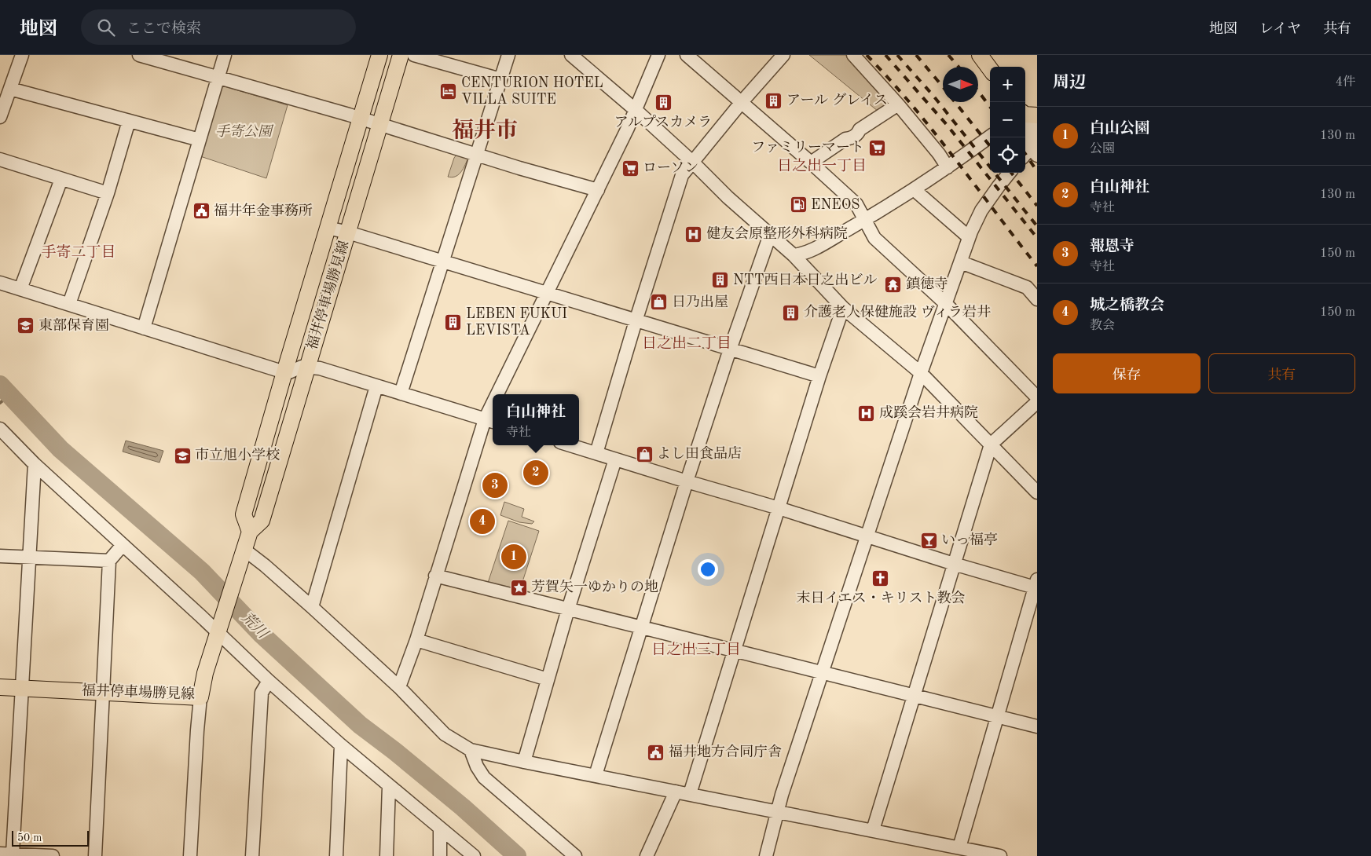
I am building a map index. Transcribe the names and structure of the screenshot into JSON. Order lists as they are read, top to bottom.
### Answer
{
  "streets": {
    "main road": ["福井停車場勝見線"]
  },
  "districts": [
    "福井市",
    "日之出一丁目",
    "手寄二丁目",
    "日之出二丁目",
    "日之出三丁目"
  ],
  "water": ["荒川"],
  "parks": ["手寄公園"],
  "places": {
    "hotel": ["CENTURION HOTEL VILLA SUITE"],
    "building": [
      "アール グレイス",
      "アルプスカメラ",
      "NTT西日本日之出ビル",
      "介護老人保健施設 ヴィラ岩井",
      "LEBEN FUKUI LEVISTA"
    ],
    "supermarket": ["ファミリーマート", "ローソン"],
    "fuel station": ["ENEOS"],
    "public building": ["福井年金事務所", "福井地方合同庁舎"],
    "hospital": ["健友会原整形外科病院", "成蹊会岩井病院"],
    "temple": ["鎮徳寺"],
    "shop": ["日乃出屋", "よし田食品店"],
    "school or university": ["東部保育園", "市立旭小学校"],
    "bar": ["いっ福亭"],
    "church": ["末日イエス・キリスト教会"],
    "place": ["芳賀矢一ゆかりの地"]
  },
  "scale_bar": "50 m",
  "north": "right",
  "page": {
    "header": "地図",
    "search": "ここで検索",
    "nav": ["地図", "レイヤ", "共有"],
    "heading": ["周辺", "4件"],
    "map_buttons": ["+", "−"],
    "list": [
      {
        "mark": "1",
        "name": "白山公園",
        "note": "公園",
        "value": "130 m"
      },
      {
        "mark": "2",
        "name": "白山神社",
        "note": "寺社",
        "value": "130 m"
      },
      {
        "mark": "3",
        "name": "報恩寺",
        "note": "寺社",
        "value": "150 m"
      },
      {
        "mark": "4",
        "name": "城之橋教会",
        "note": "教会",
        "value": "150 m"
      }
    ],
    "buttons": ["保存", "共有"],
    "popup": ["白山神社", "寺社"],
    "pins": [
      "2",
      "3",
      "4",
      "1"
    ],
    "scale": "50 m"
  }
}
